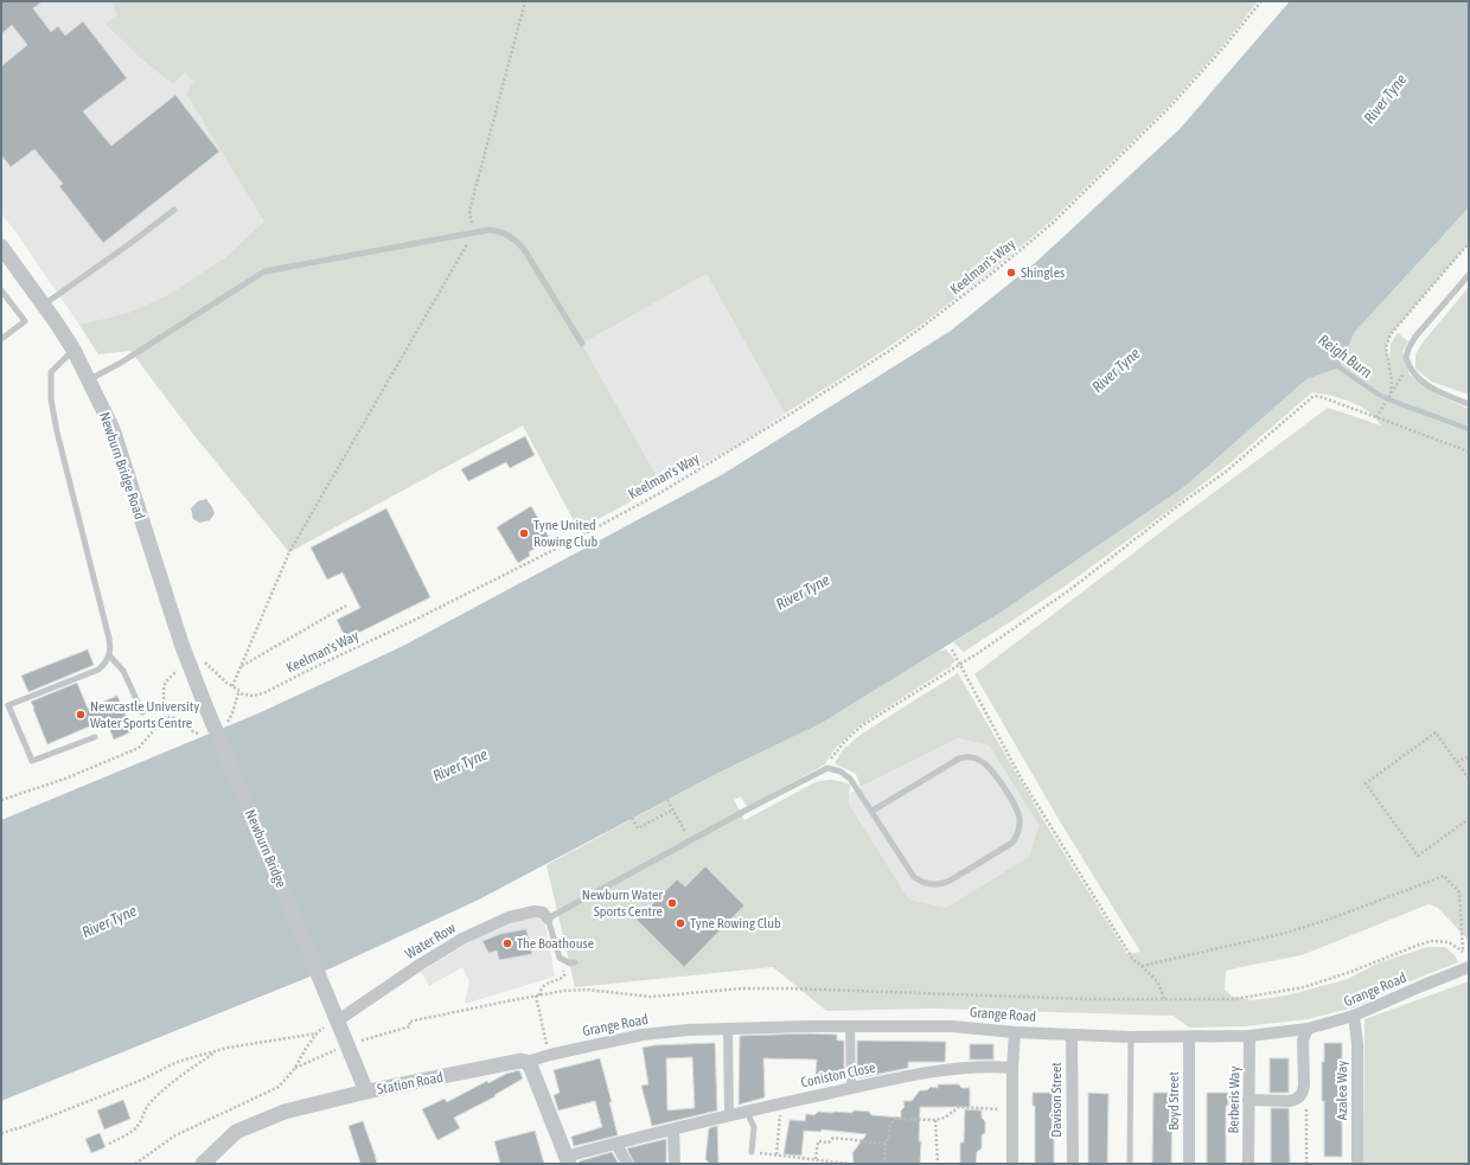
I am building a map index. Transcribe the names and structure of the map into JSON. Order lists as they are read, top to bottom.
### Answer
{
  "streets": {
    "street": [
      "Newburn Bridge Road",
      "Newburn Bridge",
      "Water Row",
      "Grange Road",
      "Coniston Close",
      "Station Road",
      "Azalea Way",
      "Davison Street",
      "Berberis Way",
      "Boyd Street"
    ],
    "path": ["Keelman's Way"]
  },
  "crossings": [
    ["Newburn Bridge Road", "Newburn Bridge"],
    ["Newburn Bridge", "Water Row"],
    ["Grange Road", "Station Road"],
    ["Grange Road", "Azalea Way"],
    ["Grange Road", "Davison Street"],
    ["Grange Road", "Berberis Way"],
    ["Grange Road", "Boyd Street"]
  ],
  "water": ["River Tyne", "Reigh Burn"],
  "places": [
    "Shingles",
    "Tyne United Rowing Club",
    "Newcastle University Water Sports Centre",
    "Newburn Water Sports Centre",
    "Tyne Rowing Club",
    "The Boathouse"
  ]
}
